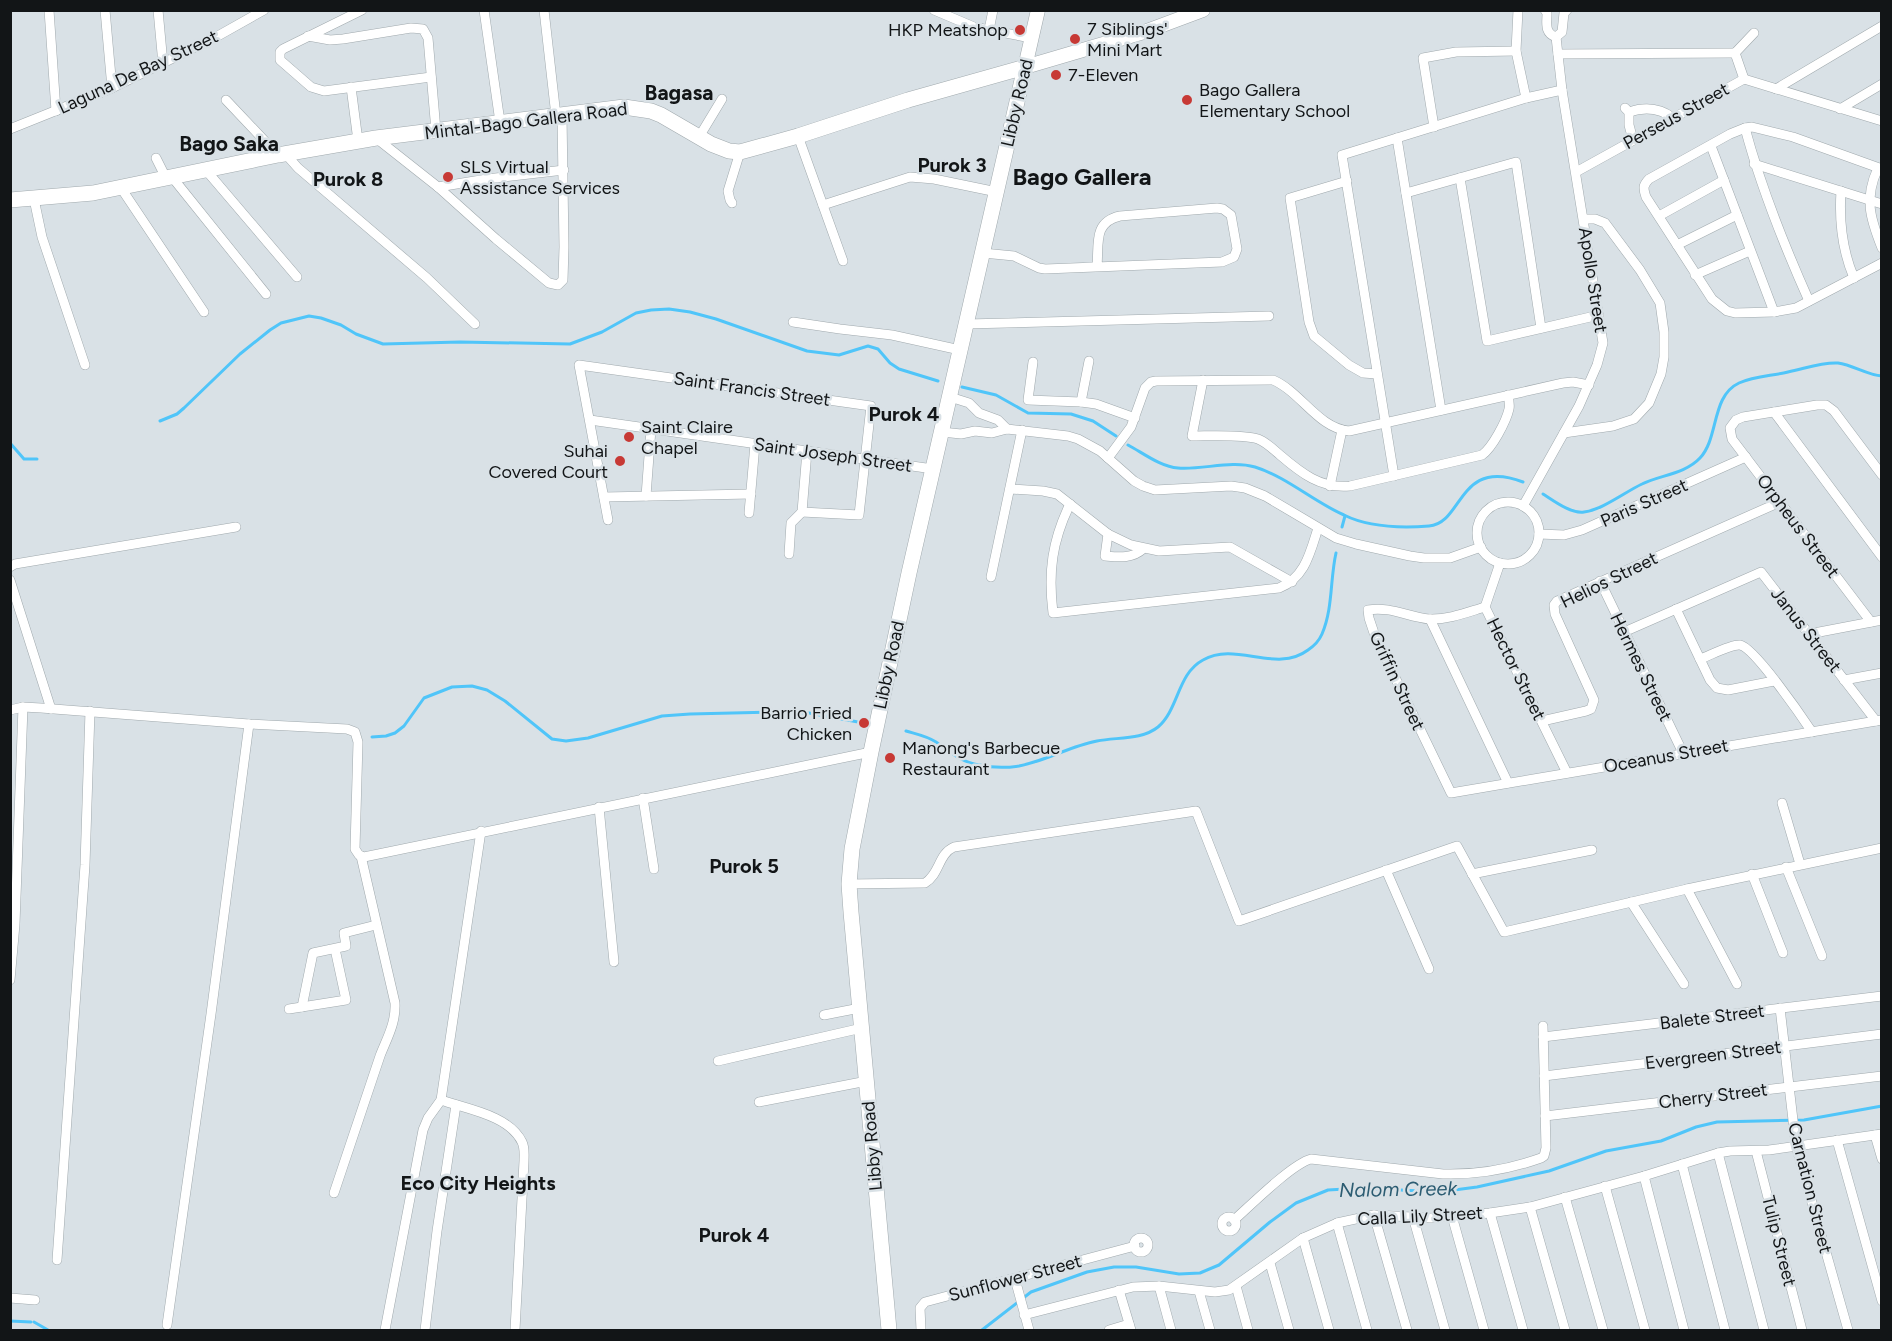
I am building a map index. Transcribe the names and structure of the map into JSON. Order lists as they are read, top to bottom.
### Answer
{
  "streets": {
    "main road": ["Libby Road", "Mintal-Bago Gallera Road"],
    "street": [
      "Laguna De Bay Street",
      "Perseus Street",
      "Apollo Street",
      "Saint Francis Street",
      "Saint Joseph Street",
      "Paris Street",
      "Orpheus Street",
      "Helios Street",
      "Janus Street",
      "Hermes Street",
      "Hector Street",
      "Griffin Street",
      "Oceanus Street",
      "Balete Street",
      "Evergreen Street",
      "Cherry Street",
      "Carnation Street",
      "Calla Lily Street",
      "Tulip Street",
      "Sunflower Street"
    ]
  },
  "crossings": [
    ["Libby Road", "Saint Joseph Street"],
    ["Perseus Street", "Apollo Street"],
    ["Apollo Street", "Paris Street"],
    ["Apollo Street", "Hector Street"],
    ["Saint Francis Street", "Saint Joseph Street"],
    ["Paris Street", "Orpheus Street"],
    ["Paris Street", "Hector Street"],
    ["Orpheus Street", "Helios Street"],
    ["Helios Street", "Hermes Street"],
    ["Helios Street", "Hector Street"],
    ["Janus Street", "Hermes Street"],
    ["Janus Street", "Oceanus Street"],
    ["Hermes Street", "Oceanus Street"],
    ["Hector Street", "Griffin Street"],
    ["Hector Street", "Oceanus Street"],
    ["Griffin Street", "Oceanus Street"],
    ["Balete Street", "Carnation Street"],
    ["Evergreen Street", "Carnation Street"],
    ["Cherry Street", "Carnation Street"],
    ["Carnation Street", "Calla Lily Street"],
    ["Calla Lily Street", "Tulip Street"]
  ],
  "districts": [
    "Bagasa",
    "Bago Saka",
    "Purok 3",
    "Bago Gallera",
    "Purok 8",
    "Purok 4",
    "Purok 5",
    "Eco City Heights",
    "Purok 4"
  ],
  "water": ["Nalom Creek"],
  "places": [
    "HKP Meatshop",
    "7 Siblings' Mini Mart",
    "7-Eleven",
    "Bago Gallera Elementary School",
    "SLS Virtual Assistance Services",
    "Saint Claire Chapel",
    "Suhai Covered Court",
    "Barrio Fried Chicken",
    "Manong's Barbecue Restaurant"
  ]
}
